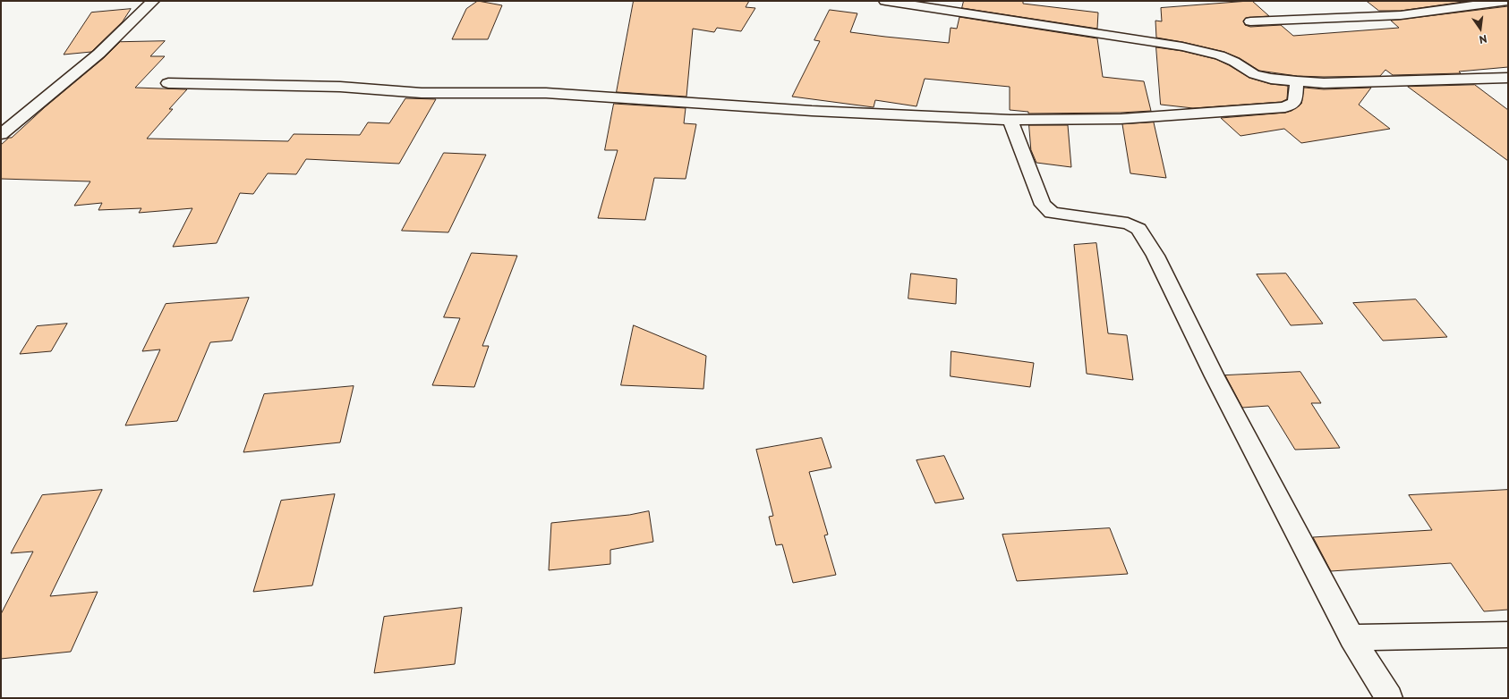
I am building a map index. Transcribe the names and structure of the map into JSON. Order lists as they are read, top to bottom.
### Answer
{
  "north": "bottom"
}
